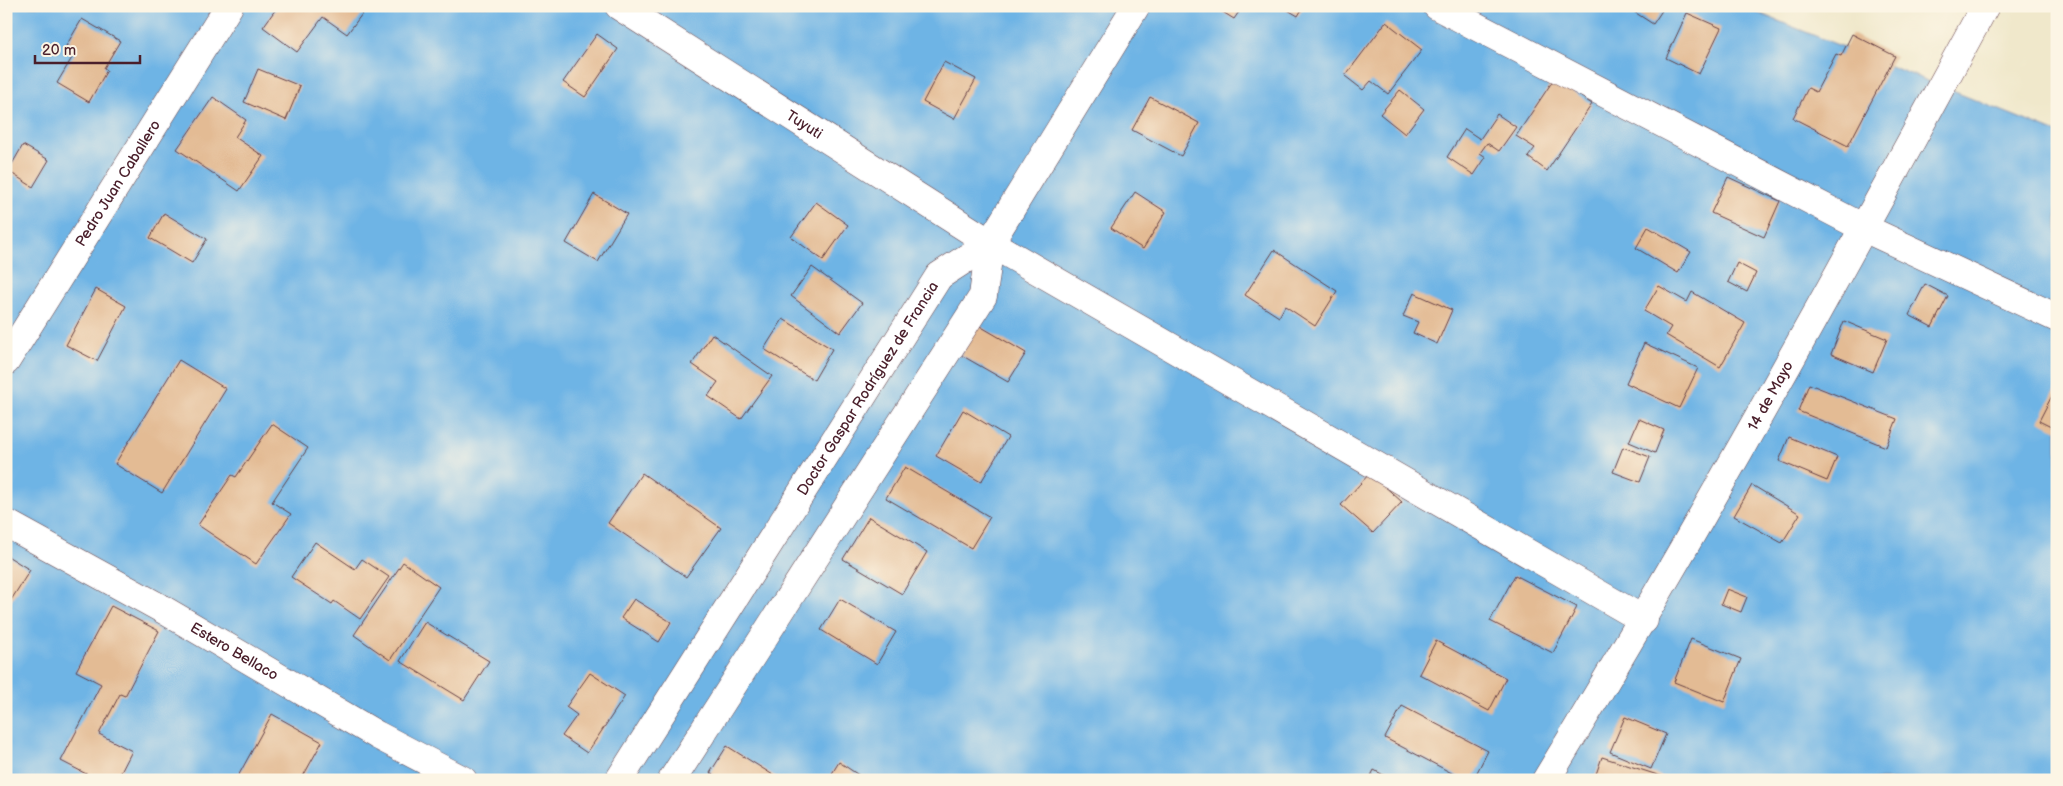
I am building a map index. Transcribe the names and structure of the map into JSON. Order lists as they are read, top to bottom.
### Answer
{
  "streets": {
    "street": [
      "Tuyuti",
      "Pedro Juan Caballero",
      "Doctor Gaspar Rodríguez de Francia",
      "14 de Mayo",
      "Estero Bellaco"
    ]
  },
  "crossings": [
    ["Tuyuti", "Doctor Gaspar Rodríguez de Francia"],
    ["Tuyuti", "14 de Mayo"]
  ],
  "scale_bar": "20 m"
}
